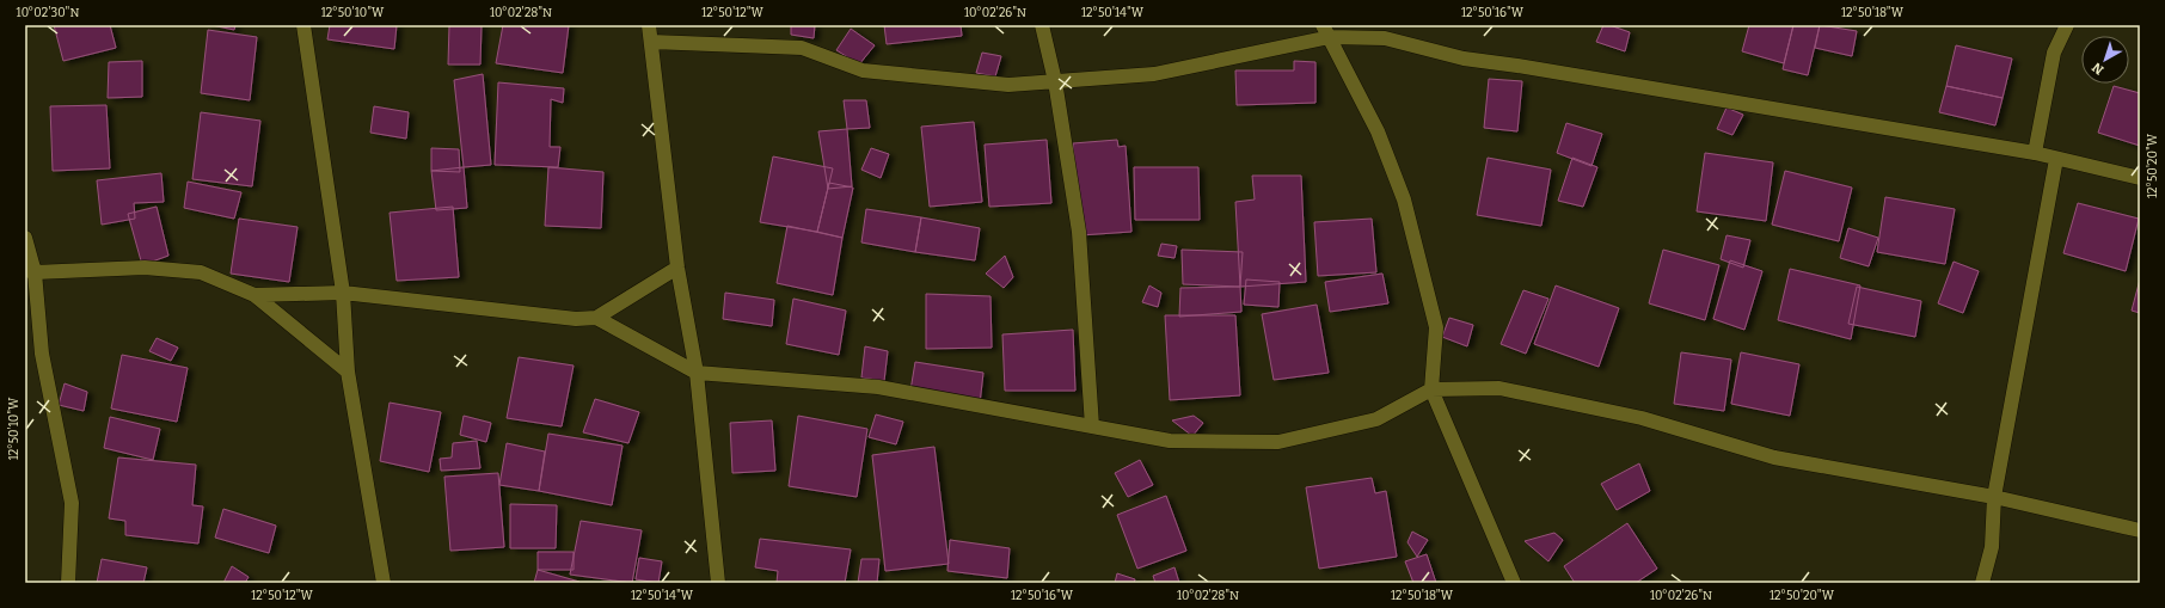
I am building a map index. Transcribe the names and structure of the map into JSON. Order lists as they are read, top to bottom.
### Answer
{
  "north": "bottom left",
  "coordinates": [
    "10°02'30\"N",
    "12°50'10\"W",
    "10°02'28\"N",
    "12°50'12\"W",
    "10°02'26\"N",
    "12°50'14\"W",
    "12°50'16\"W",
    "12°50'18\"W",
    "12°50'20\"W"
  ]
}
